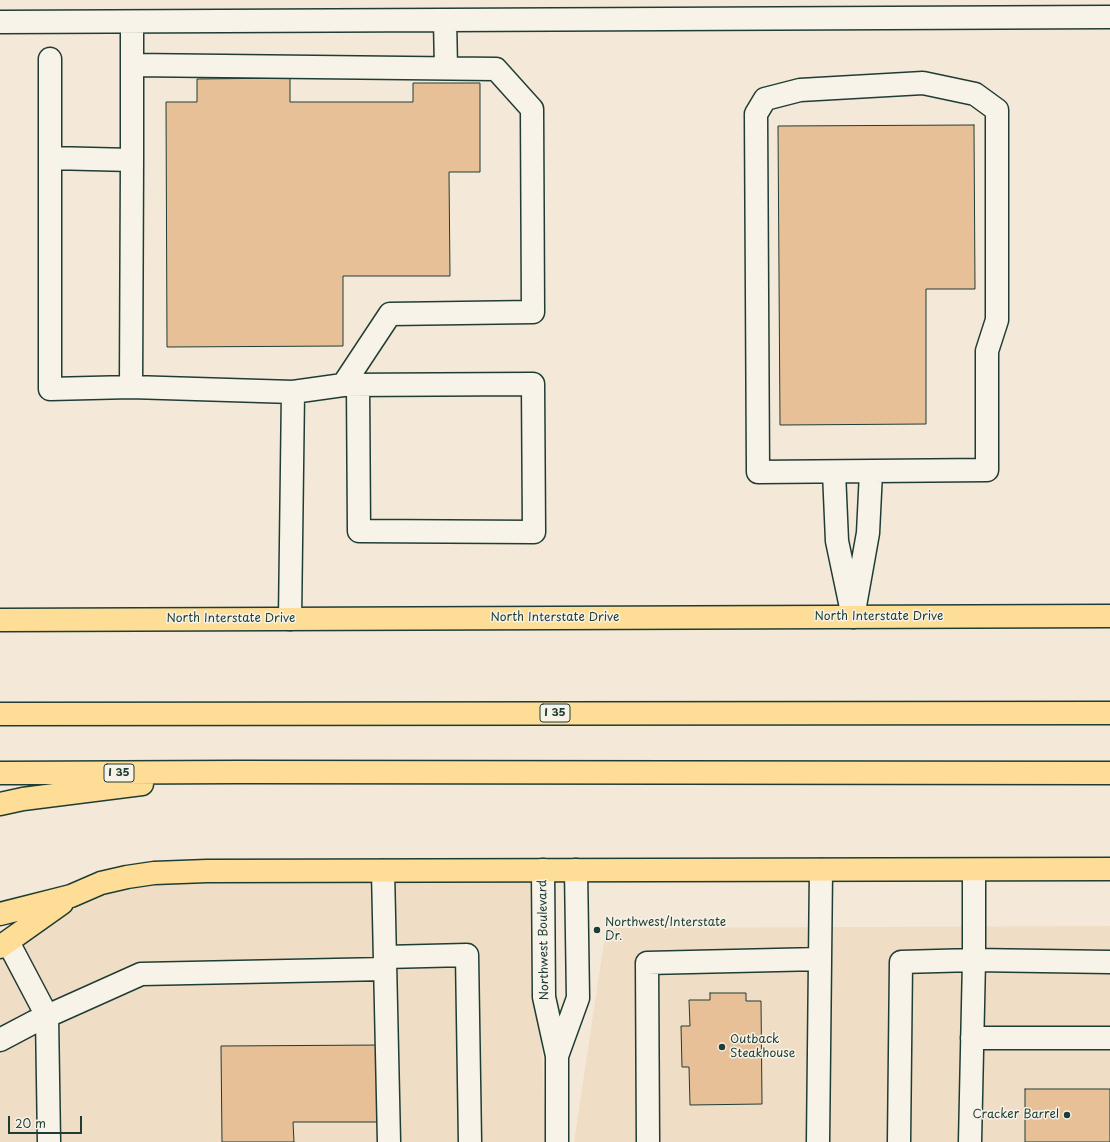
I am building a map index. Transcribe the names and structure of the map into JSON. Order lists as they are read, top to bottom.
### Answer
{
  "streets": {
    "main road": ["North Interstate Drive", "I 35"],
    "street": ["Northwest Boulevard"]
  },
  "places": ["Northwest/Interstate Dr.", "Outback Steakhouse", "Cracker Barrel"],
  "scale_bar": "20 m"
}
